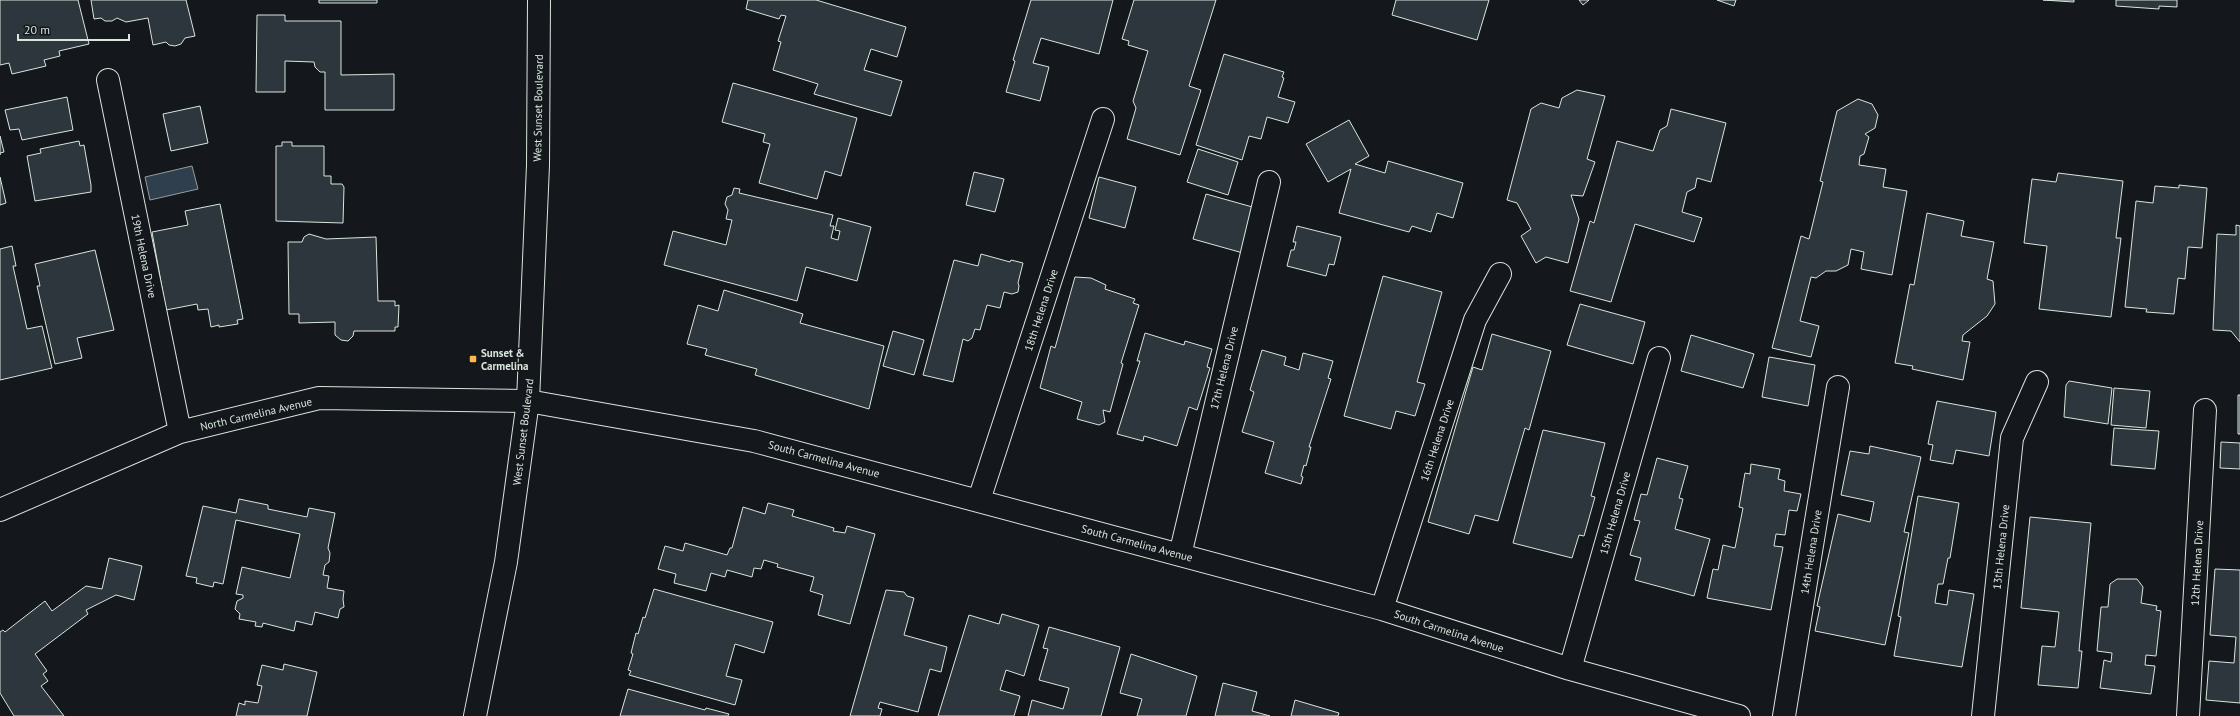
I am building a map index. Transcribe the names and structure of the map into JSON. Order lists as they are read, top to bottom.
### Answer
{
  "streets": {
    "street": [
      "West Sunset Boulevard",
      "19th Helena Drive",
      "18th Helena Drive",
      "17th Helena Drive",
      "North Carmelina Avenue",
      "16th Helena Drive",
      "South Carmelina Avenue",
      "15th Helena Drive",
      "13th Helena Drive",
      "14th Helena Drive",
      "12th Helena Drive"
    ]
  },
  "crossings": [
    ["West Sunset Boulevard", "North Carmelina Avenue"],
    ["West Sunset Boulevard", "South Carmelina Avenue"],
    ["19th Helena Drive", "North Carmelina Avenue"],
    ["18th Helena Drive", "South Carmelina Avenue"],
    ["17th Helena Drive", "South Carmelina Avenue"],
    ["North Carmelina Avenue", "South Carmelina Avenue"],
    ["16th Helena Drive", "South Carmelina Avenue"],
    ["South Carmelina Avenue", "15th Helena Drive"]
  ],
  "places": {
    "transit": ["Sunset & Carmelina"]
  },
  "scale_bar": "20 m"
}
